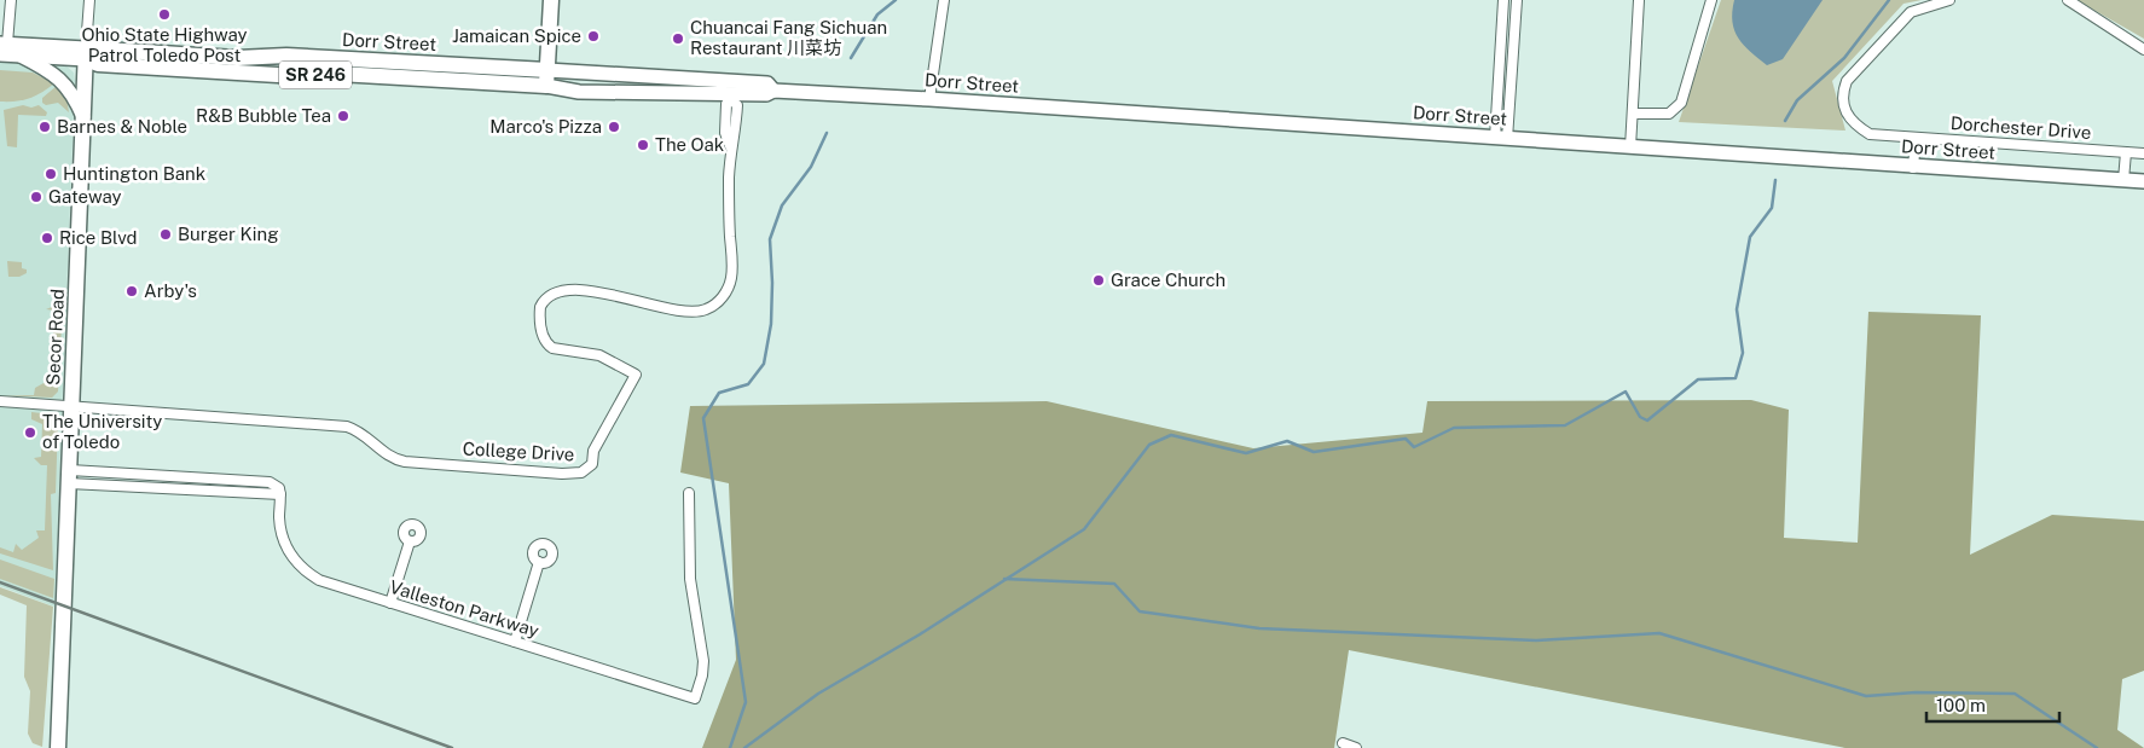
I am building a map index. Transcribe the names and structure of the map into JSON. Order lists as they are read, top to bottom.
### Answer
{
  "streets": {
    "main road": ["Dorr Street", "SR 246", "Secor Road"],
    "street": ["Dorchester Drive", "College Drive", "Valleston Parkway"]
  },
  "crossings": [
    ["Dorr Street", "Secor Road"],
    ["Dorr Street", "College Drive"],
    ["Secor Road", "College Drive"]
  ],
  "places": [
    "Ohio State Highway Patrol Toledo Post",
    "Jamaican Spice",
    "Chuancai Fang Sichuan Restaurant 川菜坊",
    "R&B Bubble Tea",
    "Barnes & Noble",
    "Marco's Pizza",
    "The Oak",
    "Huntington Bank",
    "Gateway",
    "Burger King",
    "Rice Blvd",
    "Grace Church",
    "Arby's",
    "The University of Toledo"
  ],
  "scale_bar": "100 m"
}
